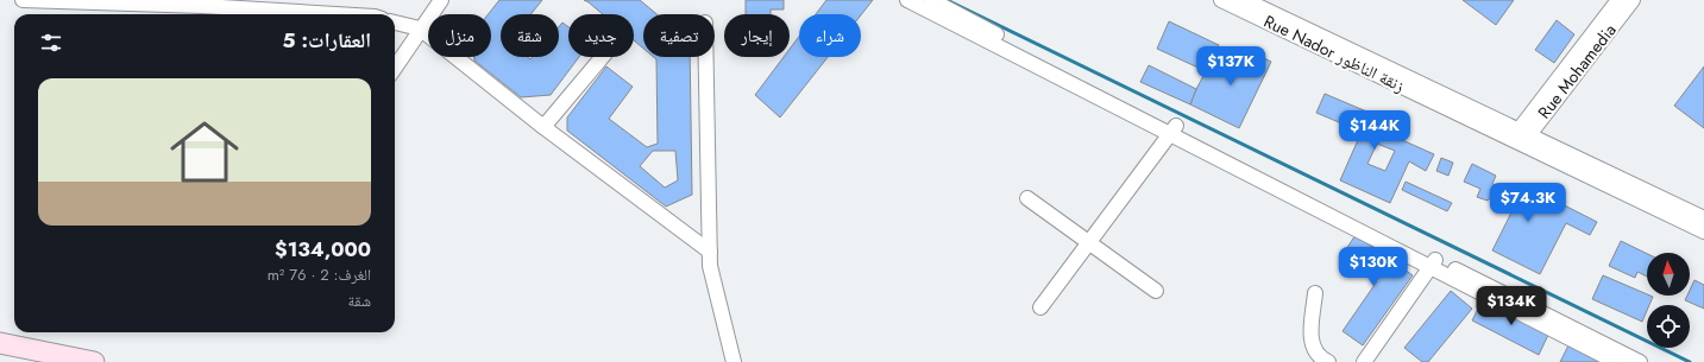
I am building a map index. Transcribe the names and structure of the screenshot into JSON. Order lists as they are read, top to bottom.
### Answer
{
  "streets": {
    "street": ["Rue Nador زنقة الناظور", "Rue Mohamedia"]
  },
  "crossings": [
    ["Rue Nador زنقة الناظور", "Rue Mohamedia"]
  ],
  "north": "top",
  "page": {
    "chip": [
      "شراء",
      "إيجار",
      "تصفية",
      "جديد",
      "شقة",
      "منزل"
    ],
    "heading": "العقارات: 5",
    "price": [
      "$137K",
      "$144K",
      "$74.3K",
      "$130K",
      "$134K"
    ],
    "list": [
      {
        "name": "$134,000",
        "note": "الغرف: 2 · 76 m² · شقة"
      }
    ]
  }
}
